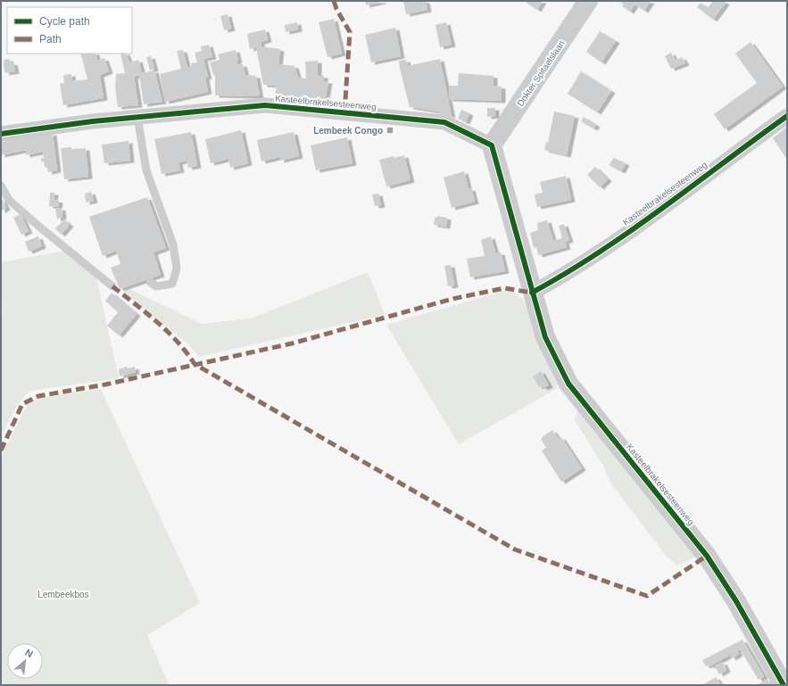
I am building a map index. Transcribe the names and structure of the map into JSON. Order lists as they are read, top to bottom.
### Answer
{
  "streets": {
    "street": ["Dokter Spitaelslaan", "Kasteelbrakelsesteenweg"]
  },
  "crossings": [
    ["Dokter Spitaelslaan", "Kasteelbrakelsesteenweg"]
  ],
  "parks": ["Lembeekbos"],
  "places": {
    "transit": ["Lembeek Congo"]
  },
  "legend": ["Cycle path", "Path"],
  "north": "top right"
}
